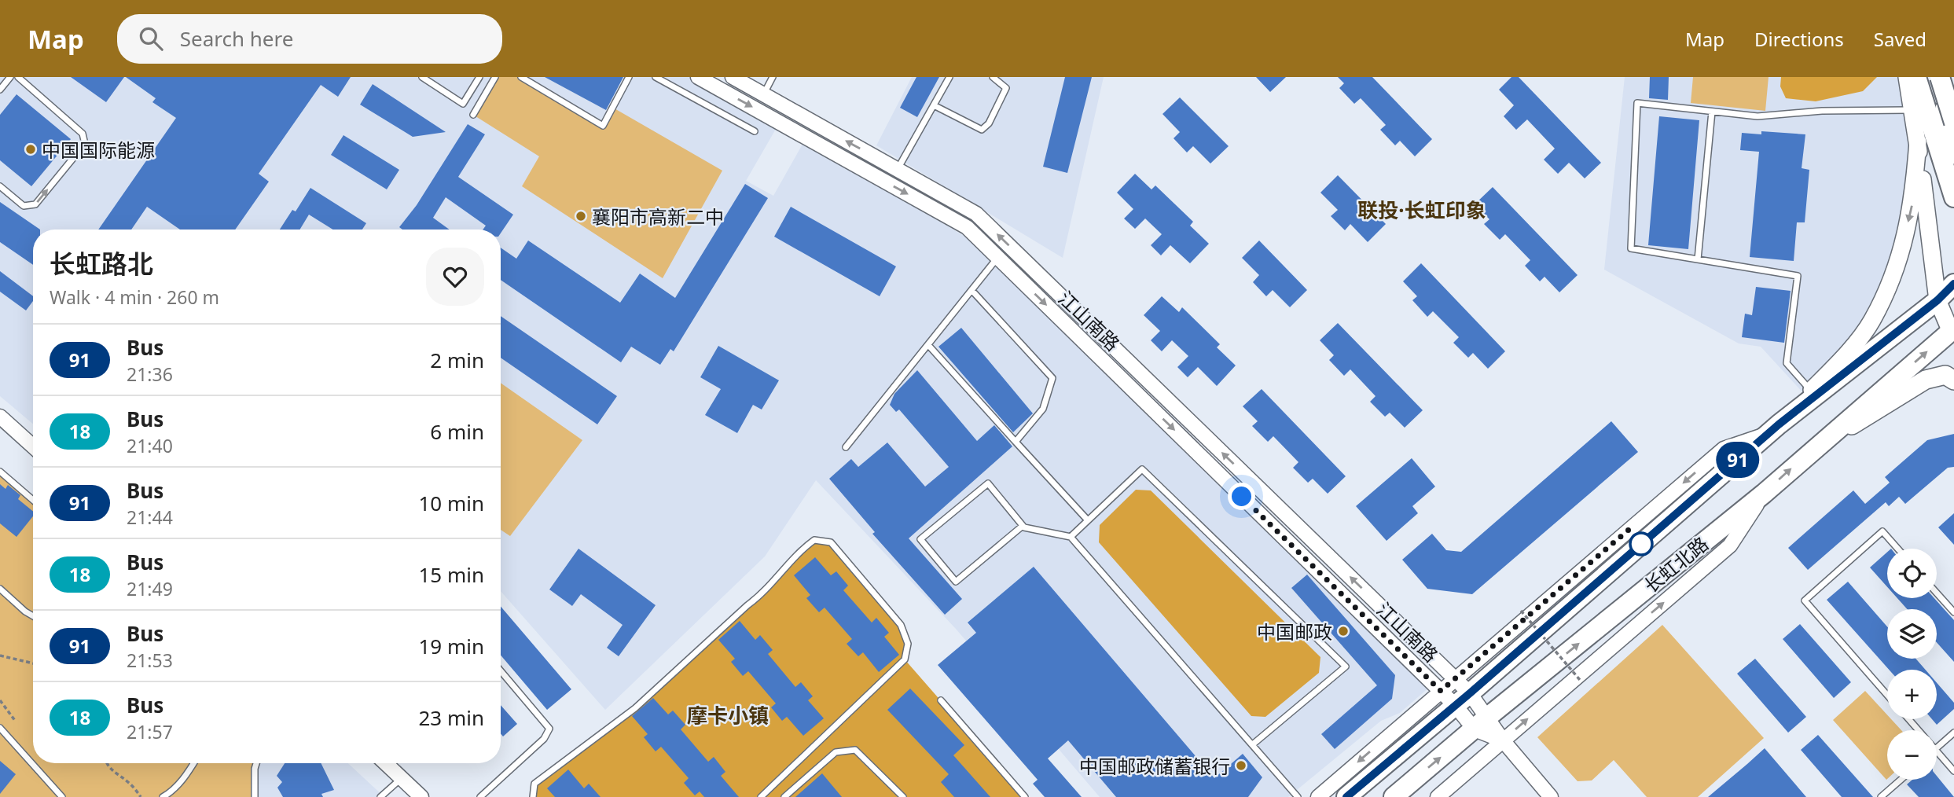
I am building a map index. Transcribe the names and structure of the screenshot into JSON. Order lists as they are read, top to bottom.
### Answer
{
  "streets": {
    "highway": ["长虹北路"],
    "street": ["江山南路"]
  },
  "crossings": [
    ["江山南路", "长虹北路"]
  ],
  "districts": ["联投·长虹印象", "摩卡小镇"],
  "places": [
    "中国国际能源",
    "襄阳市高新二中",
    "中国邮政",
    "中国邮政储蓄银行"
  ],
  "lines": ["bus line 91"],
  "page": {
    "header": "Map",
    "search": "Search here",
    "nav": ["Map", "Directions", "Saved"],
    "on_map": "91",
    "heading": ["长虹路北", "Walk · 4 min · 260 m"],
    "list": [
      {
        "mark": "91",
        "name": "Bus",
        "note": "21:36",
        "value": "2 min"
      },
      {
        "mark": "18",
        "name": "Bus",
        "note": "21:40",
        "value": "6 min"
      },
      {
        "mark": "91",
        "name": "Bus",
        "note": "21:44",
        "value": "10 min"
      },
      {
        "mark": "18",
        "name": "Bus",
        "note": "21:49",
        "value": "15 min"
      },
      {
        "mark": "91",
        "name": "Bus",
        "note": "21:53",
        "value": "19 min"
      },
      {
        "mark": "18",
        "name": "Bus",
        "note": "21:57",
        "value": "23 min"
      }
    ],
    "map_buttons": ["+", "−"]
  }
}
